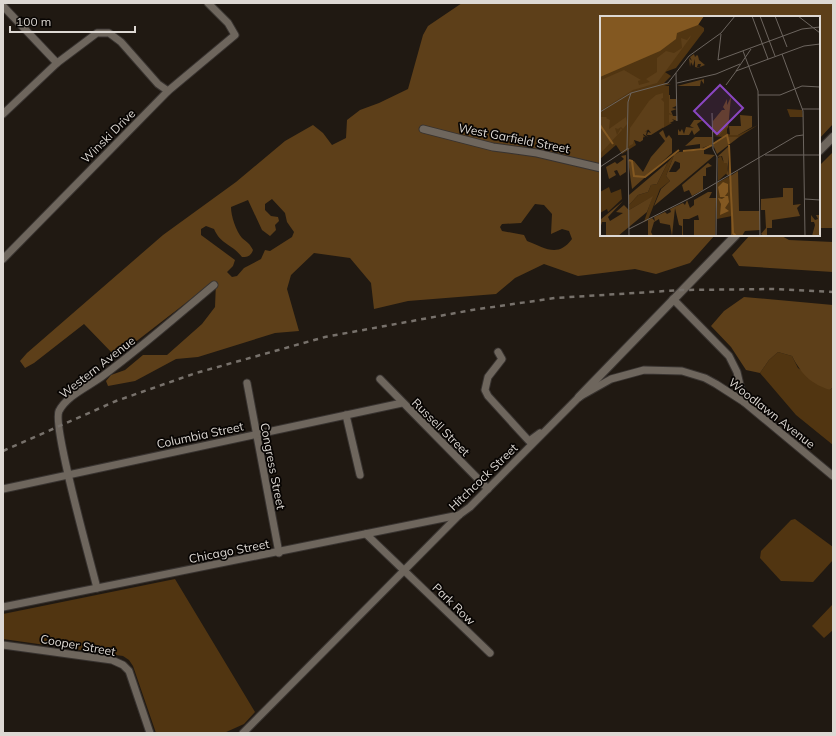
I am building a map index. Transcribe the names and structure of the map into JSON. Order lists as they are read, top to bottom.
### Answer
{
  "streets": {
    "street": [
      "Winski Drive",
      "West Garfield Street",
      "Western Avenue",
      "Woodlawn Avenue",
      "Russell Street",
      "Columbia Street",
      "Congress Street",
      "Hitchcock Street",
      "Chicago Street",
      "Park Row",
      "Cooper Street"
    ]
  },
  "crossings": [
    ["Western Avenue", "Columbia Street"],
    ["Western Avenue", "Chicago Street"],
    ["Woodlawn Avenue", "Hitchcock Street"],
    ["Russell Street", "Columbia Street"],
    ["Russell Street", "Hitchcock Street"],
    ["Columbia Street", "Congress Street"],
    ["Congress Street", "Chicago Street"],
    ["Hitchcock Street", "Chicago Street"],
    ["Hitchcock Street", "Park Row"],
    ["Chicago Street", "Park Row"]
  ],
  "scale_bar": "100 m"
}
